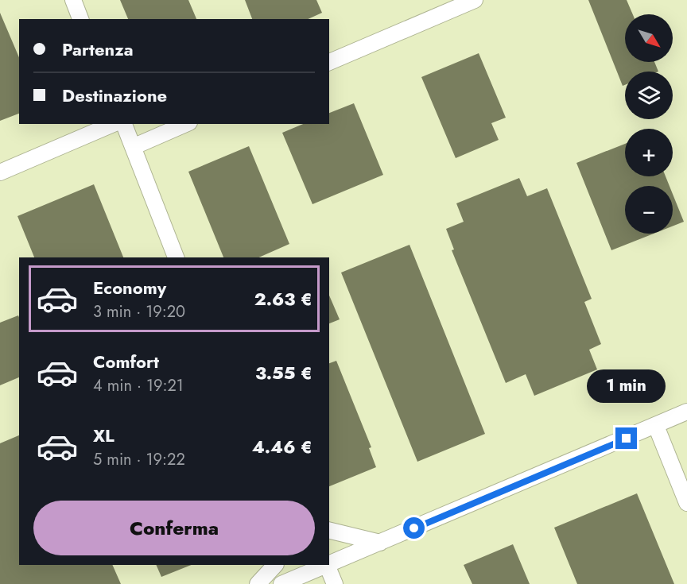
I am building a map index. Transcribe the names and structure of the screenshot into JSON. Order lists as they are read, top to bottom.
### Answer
{
  "north": "bottom right",
  "page": {
    "map_buttons": ["+", "−"],
    "banner": ["Partenza", "Destinazione"],
    "list": [
      {
        "name": "Economy",
        "note": "3 min · 19:20",
        "value": "2.63 €"
      },
      {
        "name": "Comfort",
        "note": "4 min · 19:21",
        "value": "3.55 €"
      },
      {
        "name": "XL",
        "note": "5 min · 19:22",
        "value": "4.46 €"
      }
    ],
    "bubble": "1 min",
    "buttons": "Conferma"
  }
}
